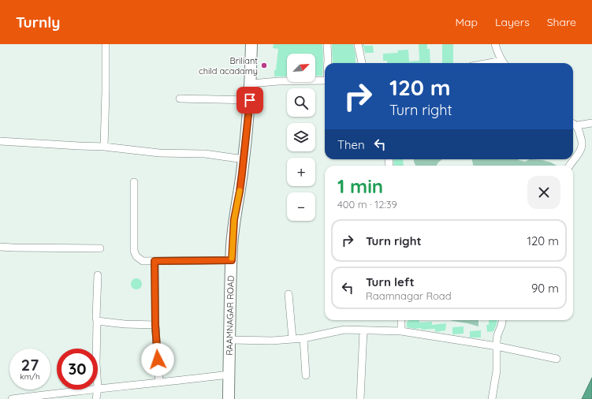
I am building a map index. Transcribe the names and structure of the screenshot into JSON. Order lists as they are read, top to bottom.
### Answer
{
  "streets": {
    "highway": ["RAAMNAGAR ROAD"]
  },
  "places": ["Briliant child acadamy"],
  "north": "top right",
  "page": {
    "header": "Turnly",
    "nav": ["Map", "Layers", "Share"],
    "map_buttons": ["+", "−"],
    "turn": ["120 m", "Turn right"],
    "then": "Then",
    "heading": ["1 min", "400 m · 12:39"],
    "list": [
      {
        "name": "Turn right",
        "value": "120 m"
      },
      {
        "name": "Turn left",
        "note": "Raamnagar Road",
        "value": "90 m"
      }
    ],
    "speed": "27 km/h",
    "limit": "30"
  }
}
